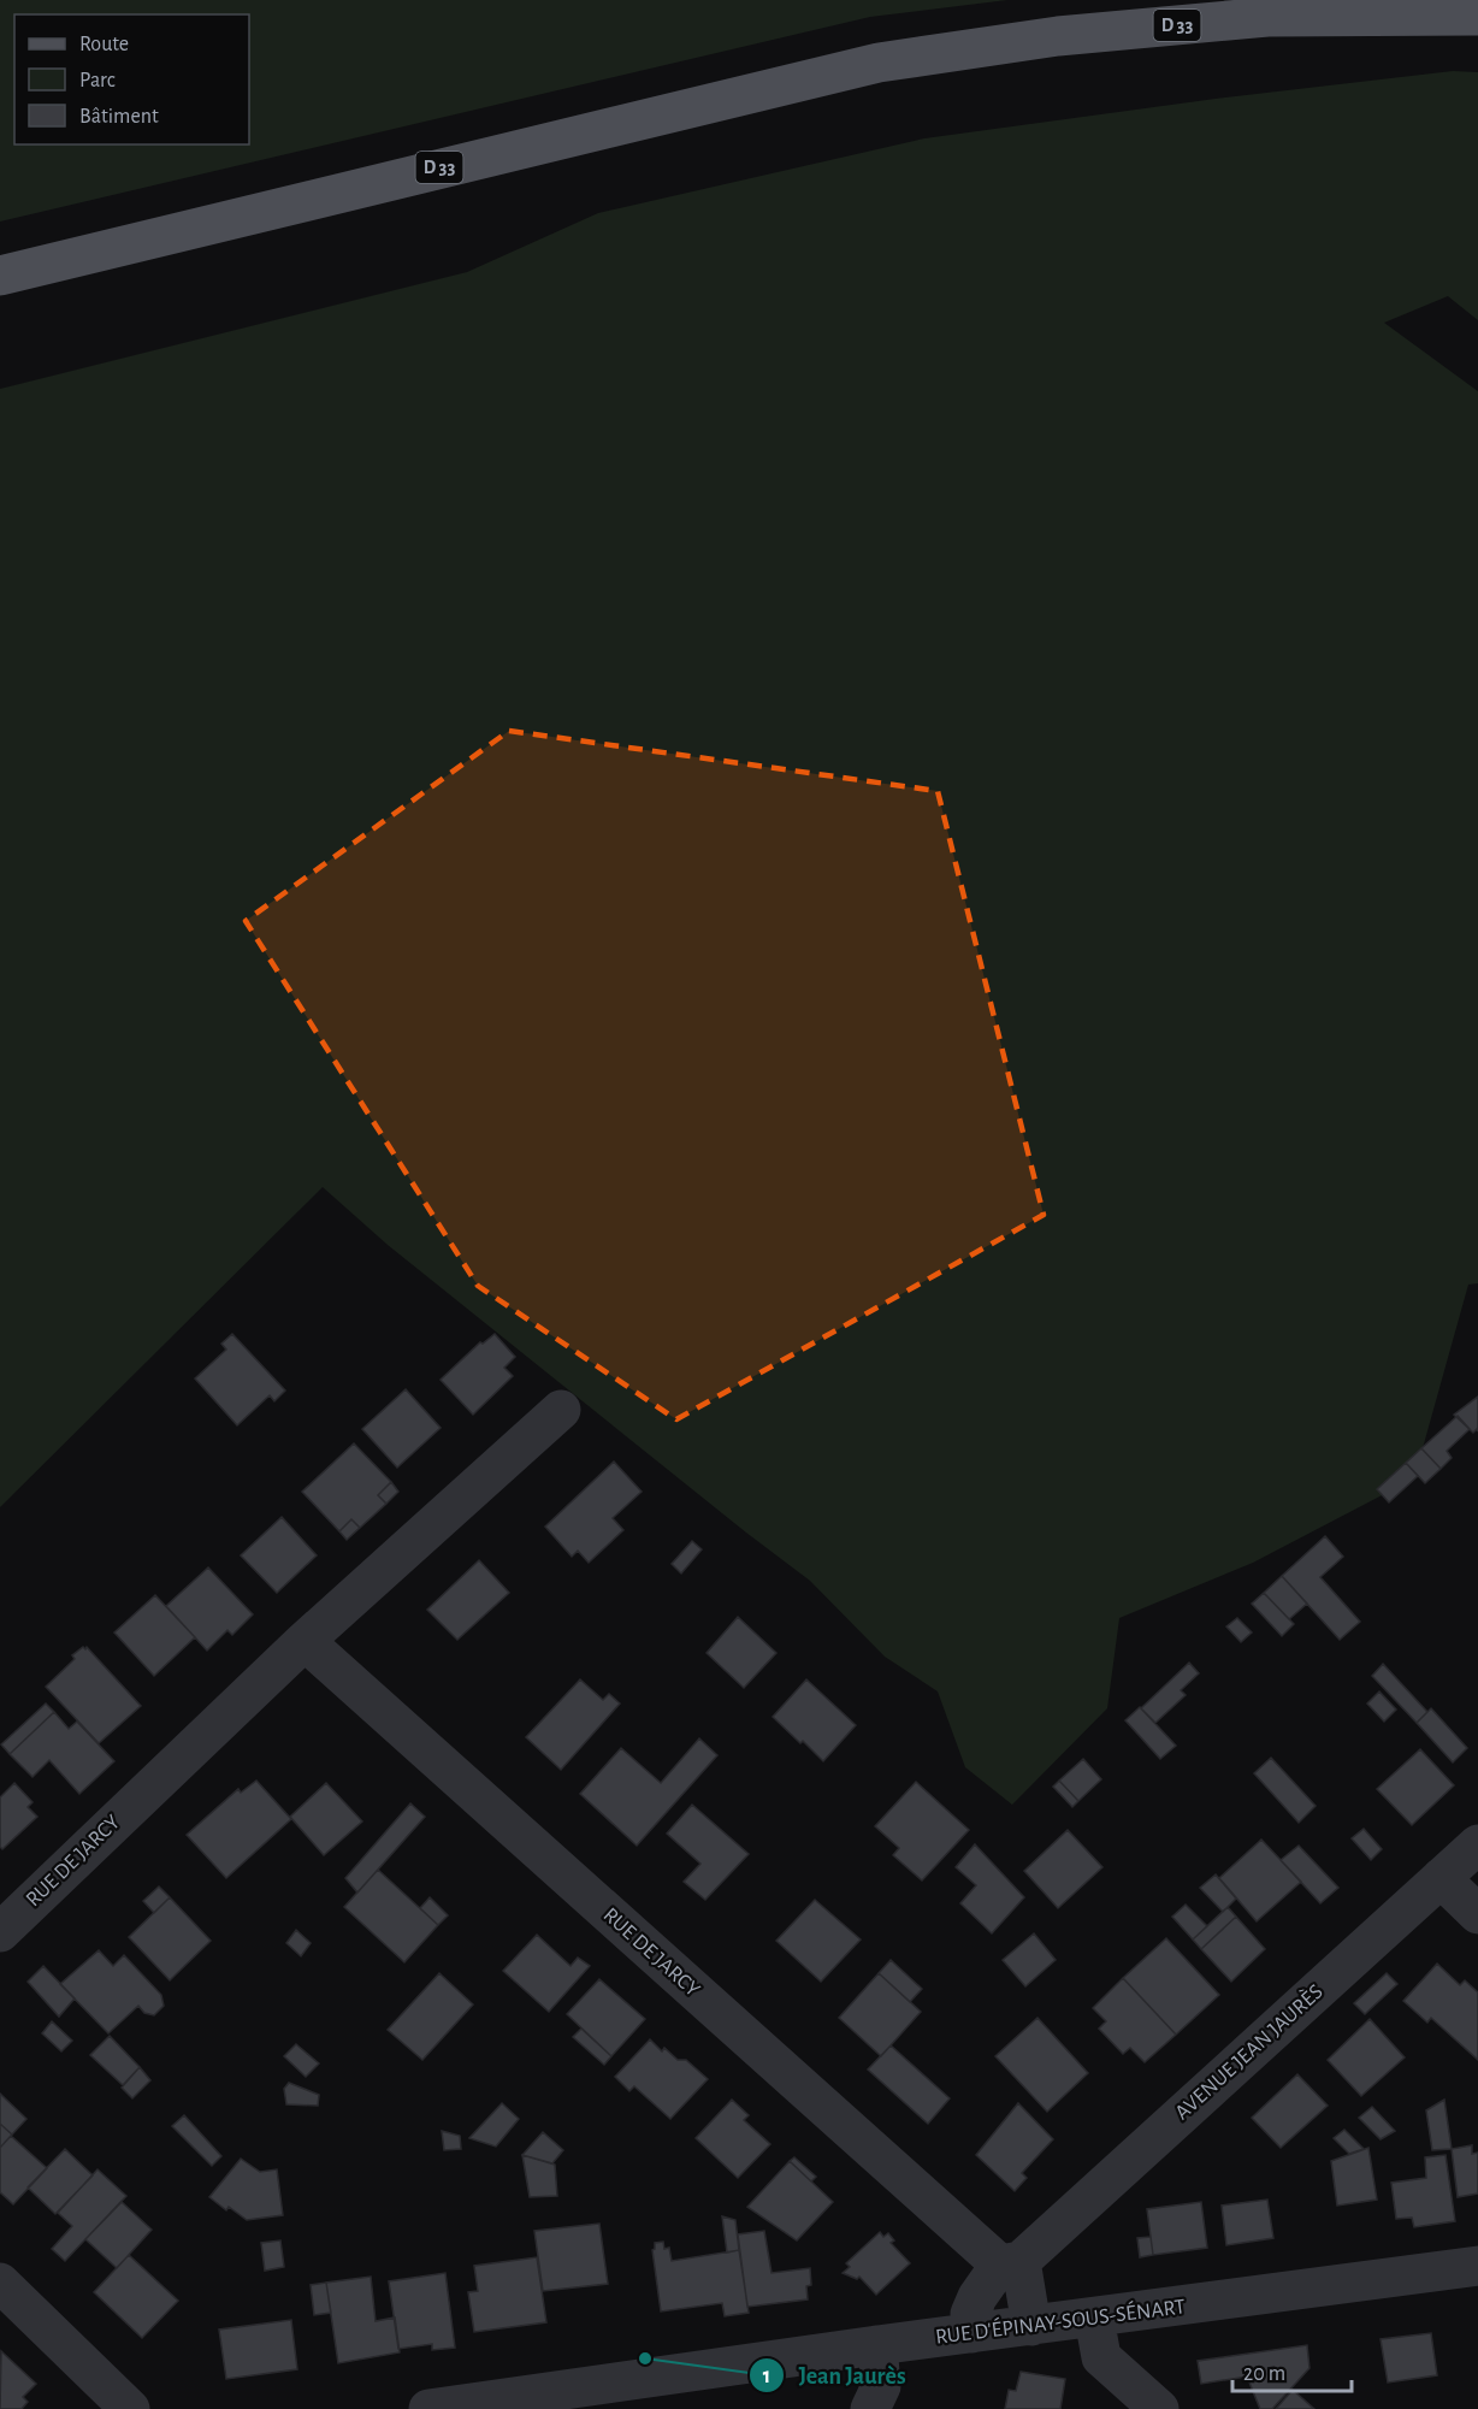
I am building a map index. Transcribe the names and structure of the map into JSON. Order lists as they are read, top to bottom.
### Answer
{
  "streets": {
    "main road": ["D 33"],
    "street": ["RUE DE JARCY", "AVENUE JEAN JAURÈS", "RUE D'ÉPINAY-SOUS-SÉNART"]
  },
  "crossings": [
    ["RUE DE JARCY", "AVENUE JEAN JAURÈS"],
    ["AVENUE JEAN JAURÈS", "RUE D'ÉPINAY-SOUS-SÉNART"]
  ],
  "places": ["Jean Jaurès"],
  "legend": ["Route", "Parc", "Bâtiment"],
  "scale_bar": "20 m"
}
